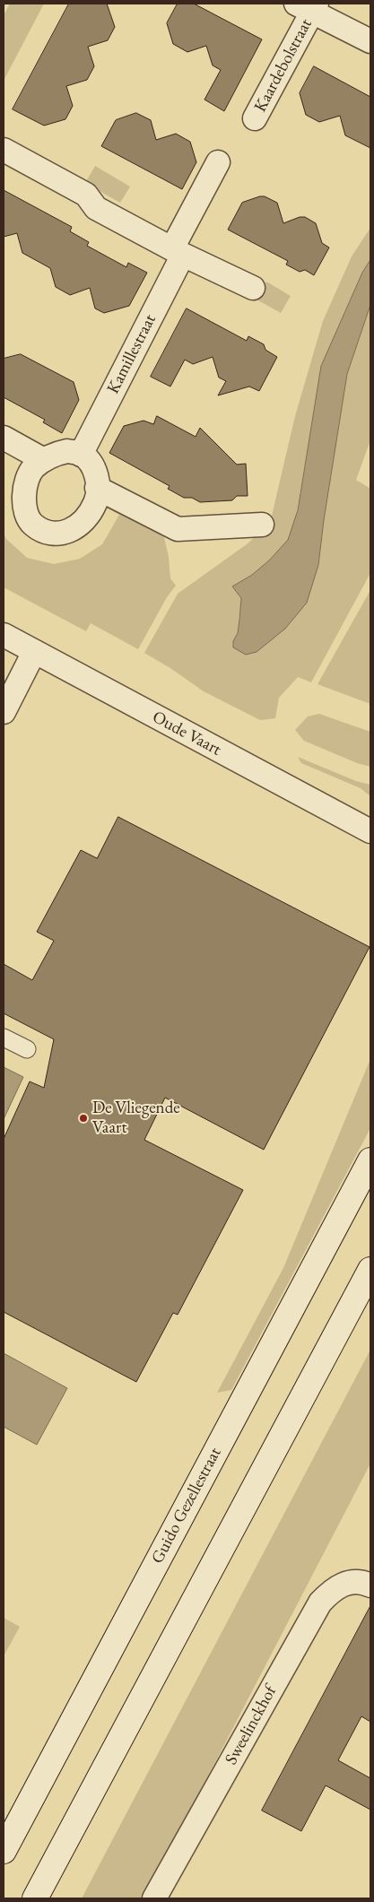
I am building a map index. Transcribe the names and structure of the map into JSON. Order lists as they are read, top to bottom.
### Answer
{
  "streets": {
    "main road": ["Guido Gezellestraat"],
    "street": [
      "Kaardebolstraat",
      "Kamillestraat",
      "Oude Vaart",
      "Sweelinckhof"
    ]
  },
  "places": ["De Vliegende Vaart"]
}
